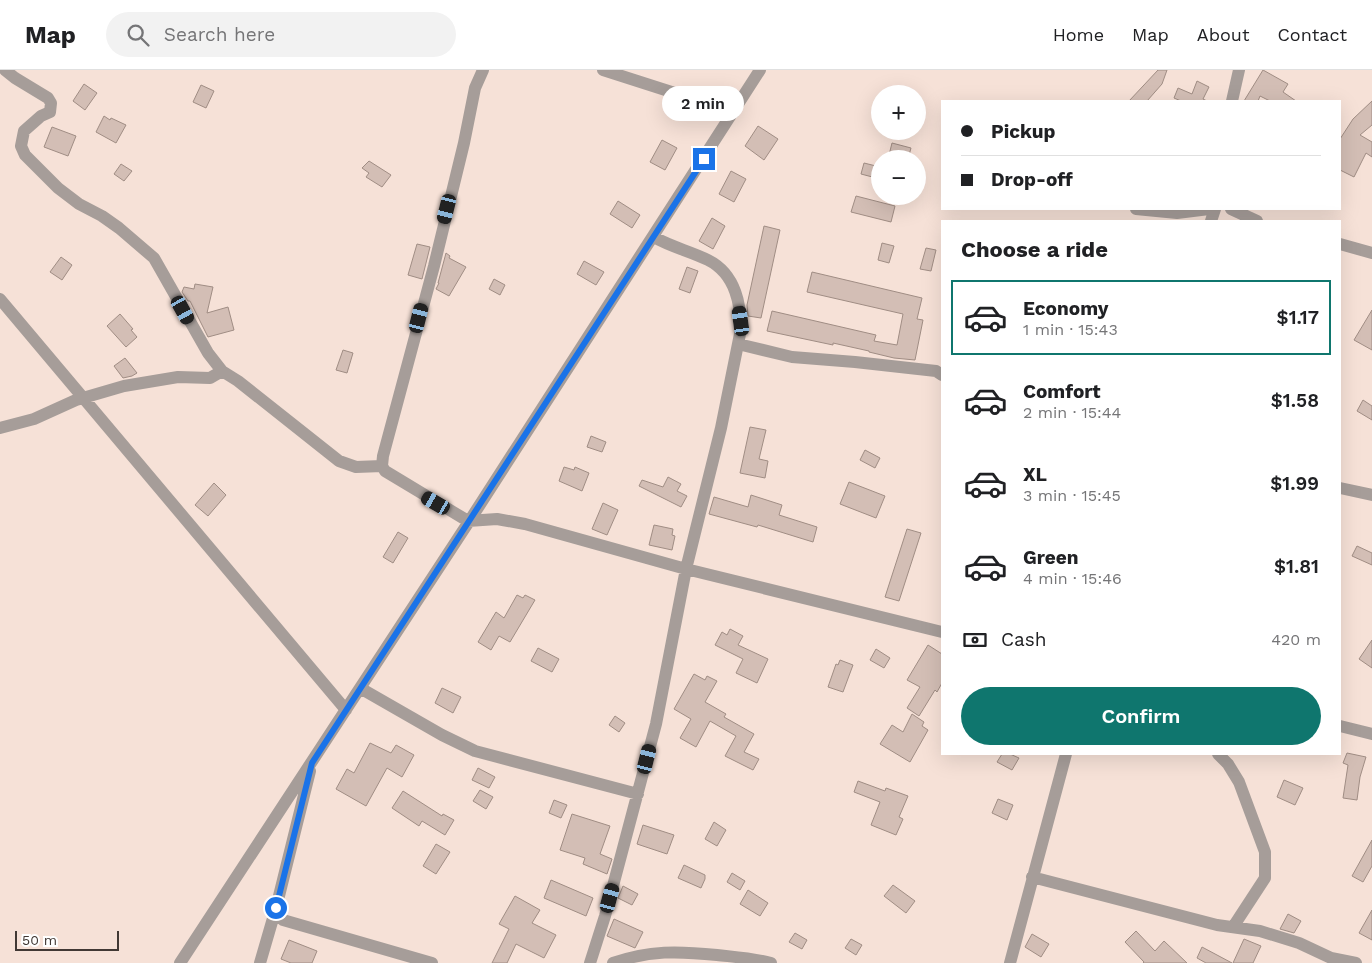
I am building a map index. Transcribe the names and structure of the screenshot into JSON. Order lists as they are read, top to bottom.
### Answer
{
  "scale_bar": "50 m",
  "page": {
    "header": "Map",
    "search": "Search here",
    "nav": [
      "Home",
      "Map",
      "About",
      "Contact"
    ],
    "map_buttons": ["+", "−"],
    "bubble": "2 min",
    "banner": ["Pickup", "Drop-off"],
    "heading": "Choose a ride",
    "list": [
      {
        "name": "Economy",
        "note": "1 min · 15:43",
        "value": "$1.17"
      },
      {
        "name": "Comfort",
        "note": "2 min · 15:44",
        "value": "$1.58"
      },
      {
        "name": "XL",
        "note": "3 min · 15:45",
        "value": "$1.99"
      },
      {
        "name": "Green",
        "note": "4 min · 15:46",
        "value": "$1.81"
      }
    ],
    "pay": ["Cash", "420 m"],
    "buttons": "Confirm",
    "scale": "50 m"
  }
}
